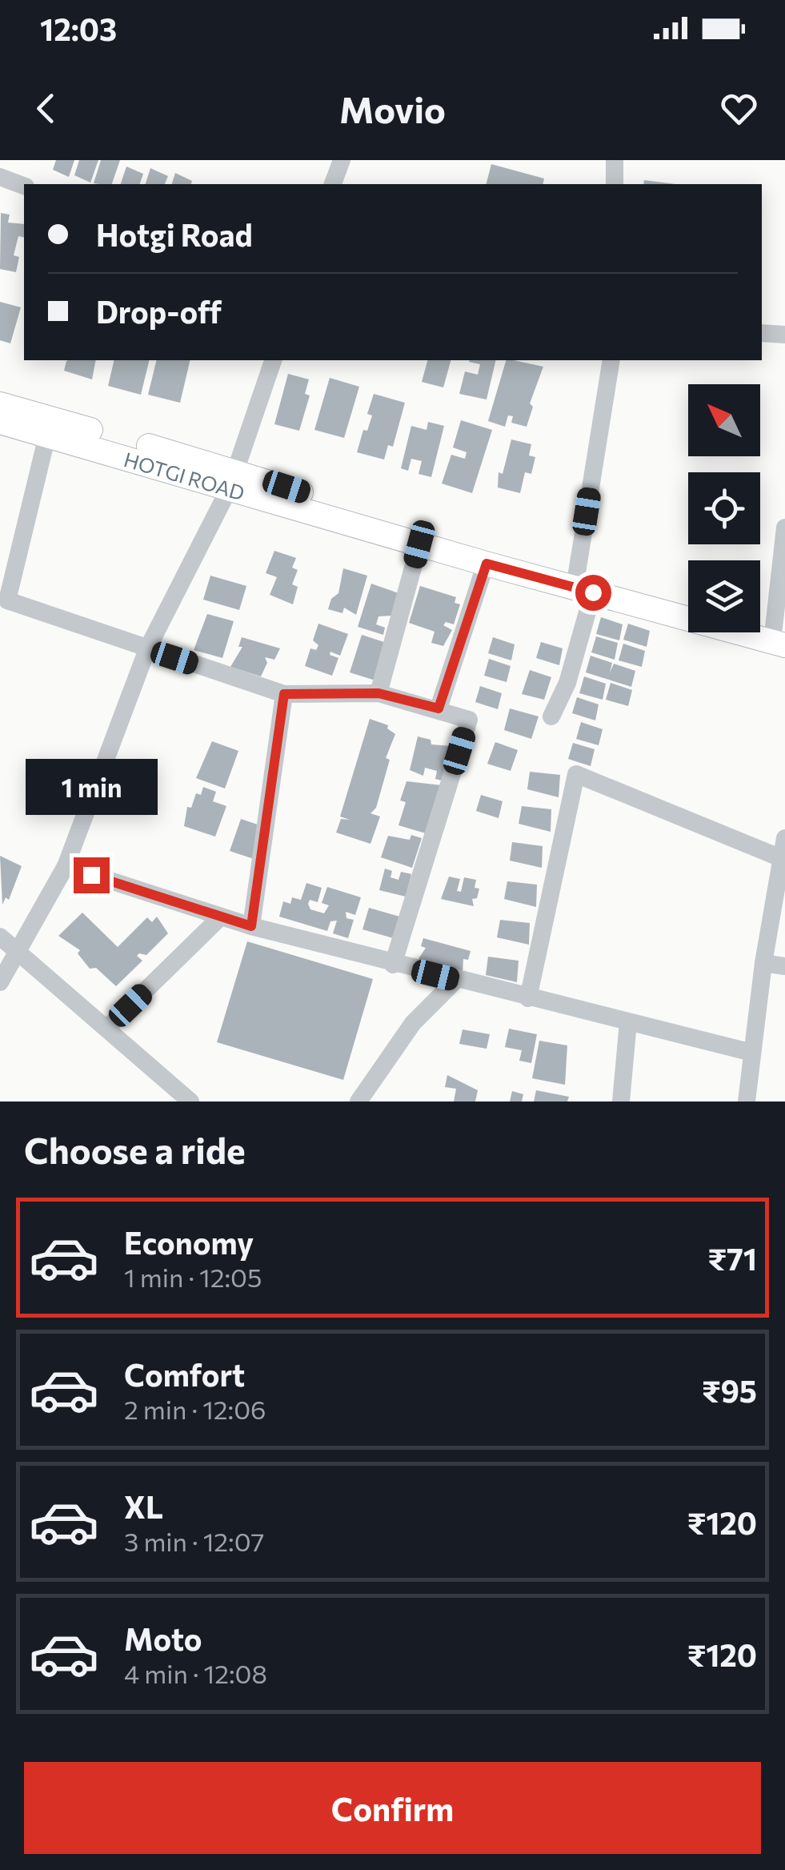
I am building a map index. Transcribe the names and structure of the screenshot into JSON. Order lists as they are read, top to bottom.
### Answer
{
  "streets": {
    "main road": ["HOTGI ROAD"]
  },
  "north": "top left",
  "page": {
    "status": "12:03",
    "header": "Movio",
    "banner": ["Hotgi Road", "Drop-off"],
    "bubble": "1 min",
    "heading": "Choose a ride",
    "list": [
      {
        "name": "Economy",
        "note": "1 min · 12:05",
        "value": "₹71"
      },
      {
        "name": "Comfort",
        "note": "2 min · 12:06",
        "value": "₹95"
      },
      {
        "name": "XL",
        "note": "3 min · 12:07",
        "value": "₹120"
      },
      {
        "name": "Moto",
        "note": "4 min · 12:08",
        "value": "₹120"
      }
    ],
    "buttons": "Confirm"
  }
}
